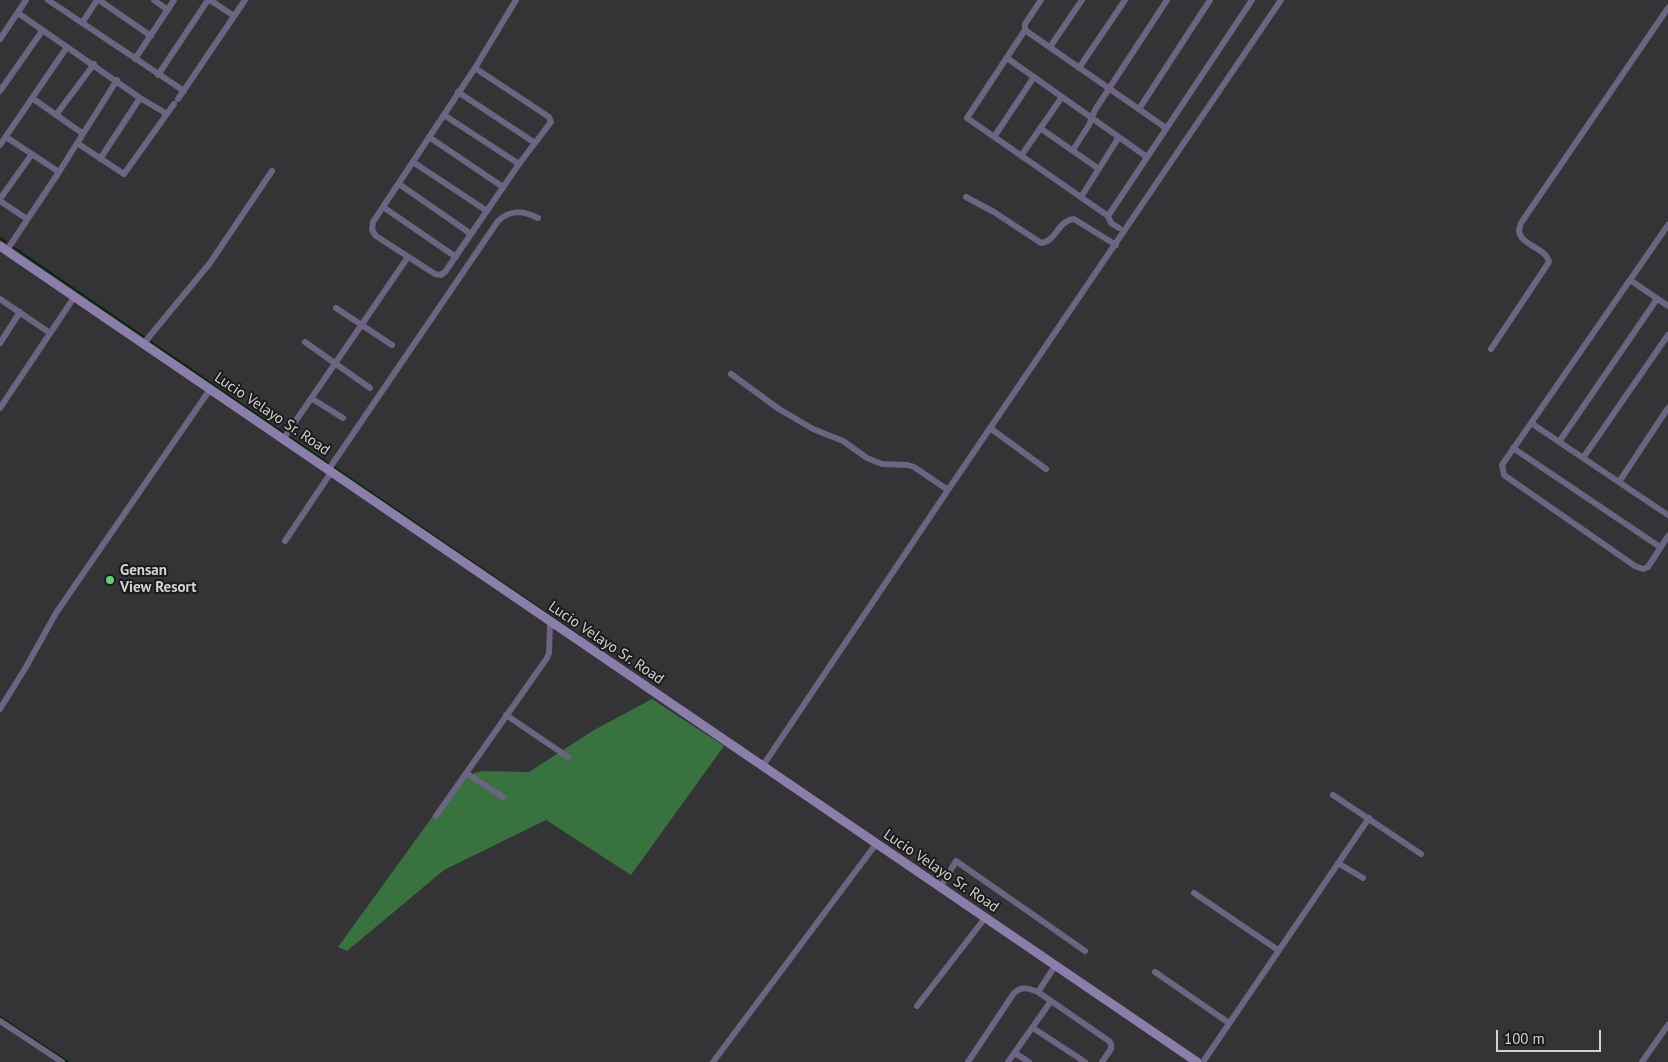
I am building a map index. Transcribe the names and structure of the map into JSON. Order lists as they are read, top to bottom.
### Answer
{
  "streets": {
    "main road": ["Lucio Velayo Sr. Road"]
  },
  "places": ["Gensan View Resort"],
  "scale_bar": "100 m"
}
